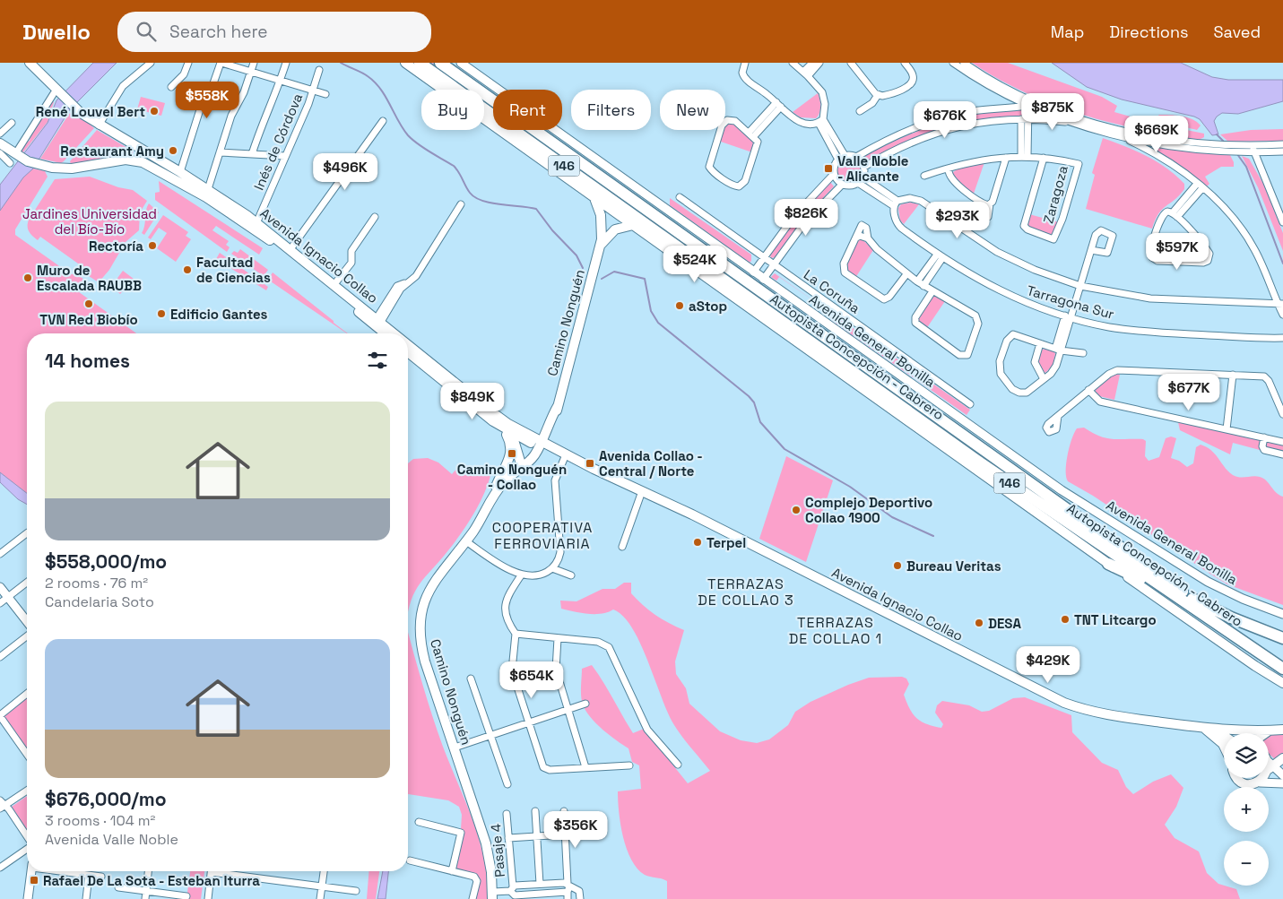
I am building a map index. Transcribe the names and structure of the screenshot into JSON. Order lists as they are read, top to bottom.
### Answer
{
  "streets": {
    "highway": ["146", "Autopista Concepción - Cabrero"],
    "main road": ["Avenida Ignacio Collao", "Camino Nonguén"],
    "street": [
      "Inés de Córdova",
      "Zaragoza",
      "La Coruña",
      "Tarragona Sur",
      "Avenida General Bonilla",
      "Pasaje 4"
    ]
  },
  "crossings": [
    ["Inés de Córdova", "Avenida Ignacio Collao"],
    ["Avenida Ignacio Collao", "Camino Nonguén"]
  ],
  "districts": ["COOPERATIVA FERROVIARIA", "TERRAZAS DE COLLAO 3", "TERRAZAS DE COLLAO 1"],
  "parks": ["Jardines Universidad del Bío-Bío"],
  "places": {
    "other": [
      "René Louvel Bert",
      "Restaurant Amy",
      "Rectoría",
      "Facultad de Ciencias",
      "Muro de Escalada RAUBB",
      "TVN Red Biobío",
      "aStop",
      "Edificio Gantes",
      "Complejo Deportivo Collao 1900",
      "Terpel",
      "Bureau Veritas",
      "TNT Litcargo",
      "DESA"
    ],
    "transit": [
      "Valle Noble - Alicante",
      "Camino Nonguén - Collao",
      "Avenida Collao - Central / Norte",
      "Rafael De La Sota - Esteban Iturra"
    ]
  },
  "page": {
    "header": "Dwello",
    "search": "Search here",
    "nav": ["Map", "Directions", "Saved"],
    "price": [
      "$558K",
      "$875K",
      "$676K",
      "$669K",
      "$496K",
      "$826K",
      "$293K",
      "$597K",
      "$524K",
      "$677K",
      "$849K",
      "$429K",
      "$654K",
      "$356K"
    ],
    "chip": [
      "Buy",
      "Rent",
      "Filters",
      "New"
    ],
    "heading": "14 homes",
    "list": [
      {
        "name": "$558,000/mo",
        "note": "2 rooms · 76 m² · Candelaria Soto"
      },
      {
        "name": "$676,000/mo",
        "note": "3 rooms · 104 m² · Avenida Valle Noble"
      }
    ],
    "map_buttons": ["+", "−"]
  }
}
